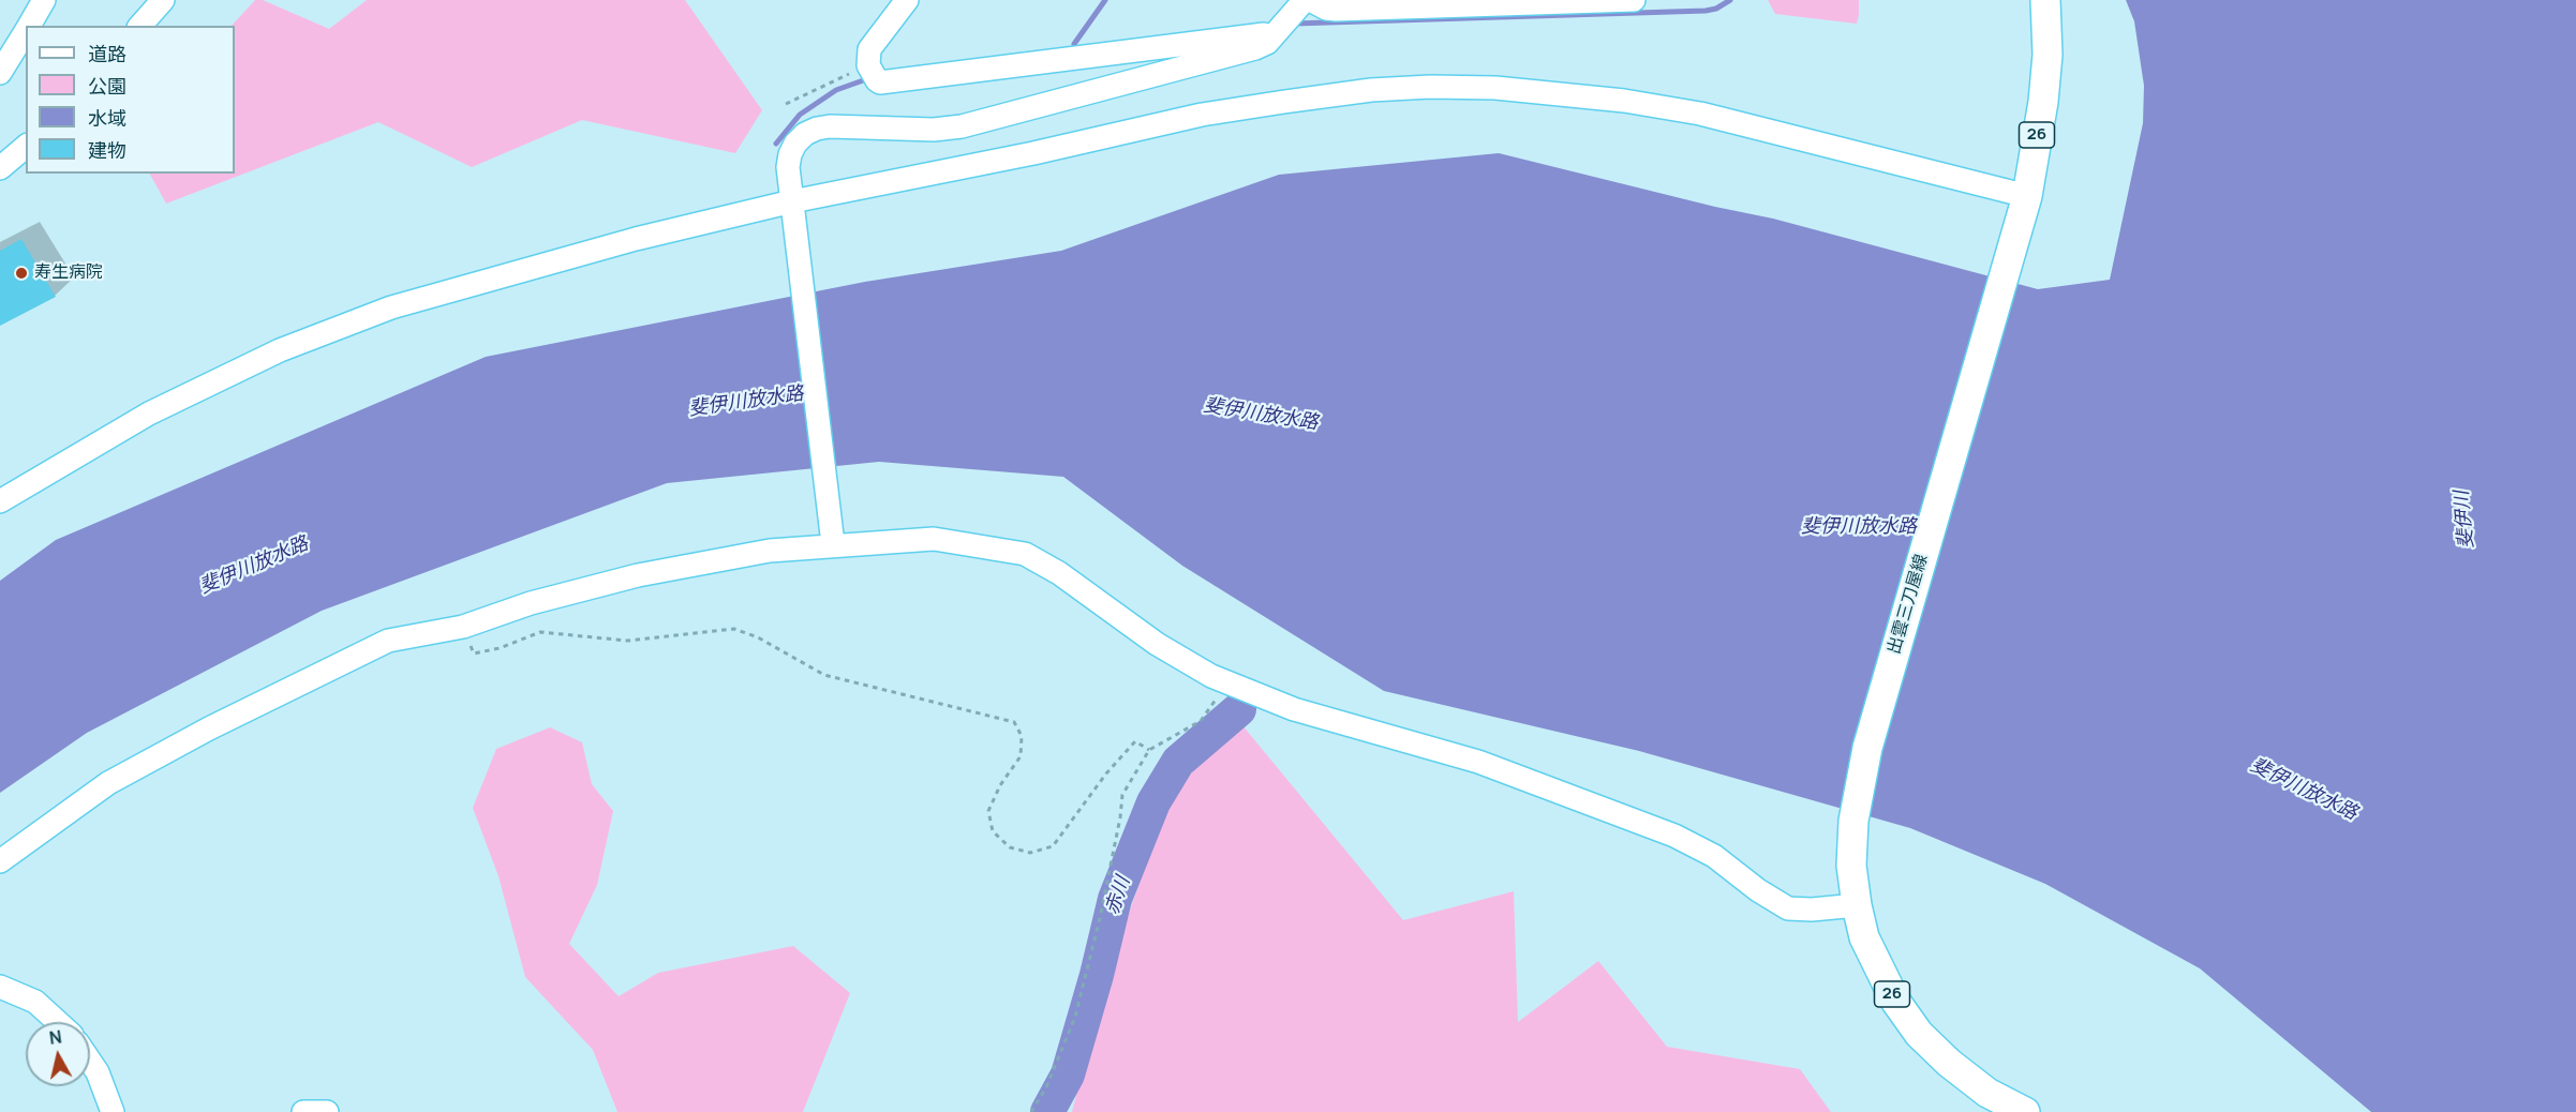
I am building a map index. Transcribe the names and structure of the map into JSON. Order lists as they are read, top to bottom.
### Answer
{
  "streets": {
    "main road": ["26", "出雲三刀屋線"]
  },
  "water": ["斐伊川放水路", "斐伊川", "赤川"],
  "places": ["寿生病院"],
  "legend": [
    "道路",
    "公園",
    "水域",
    "建物"
  ],
  "north": "top"
}
